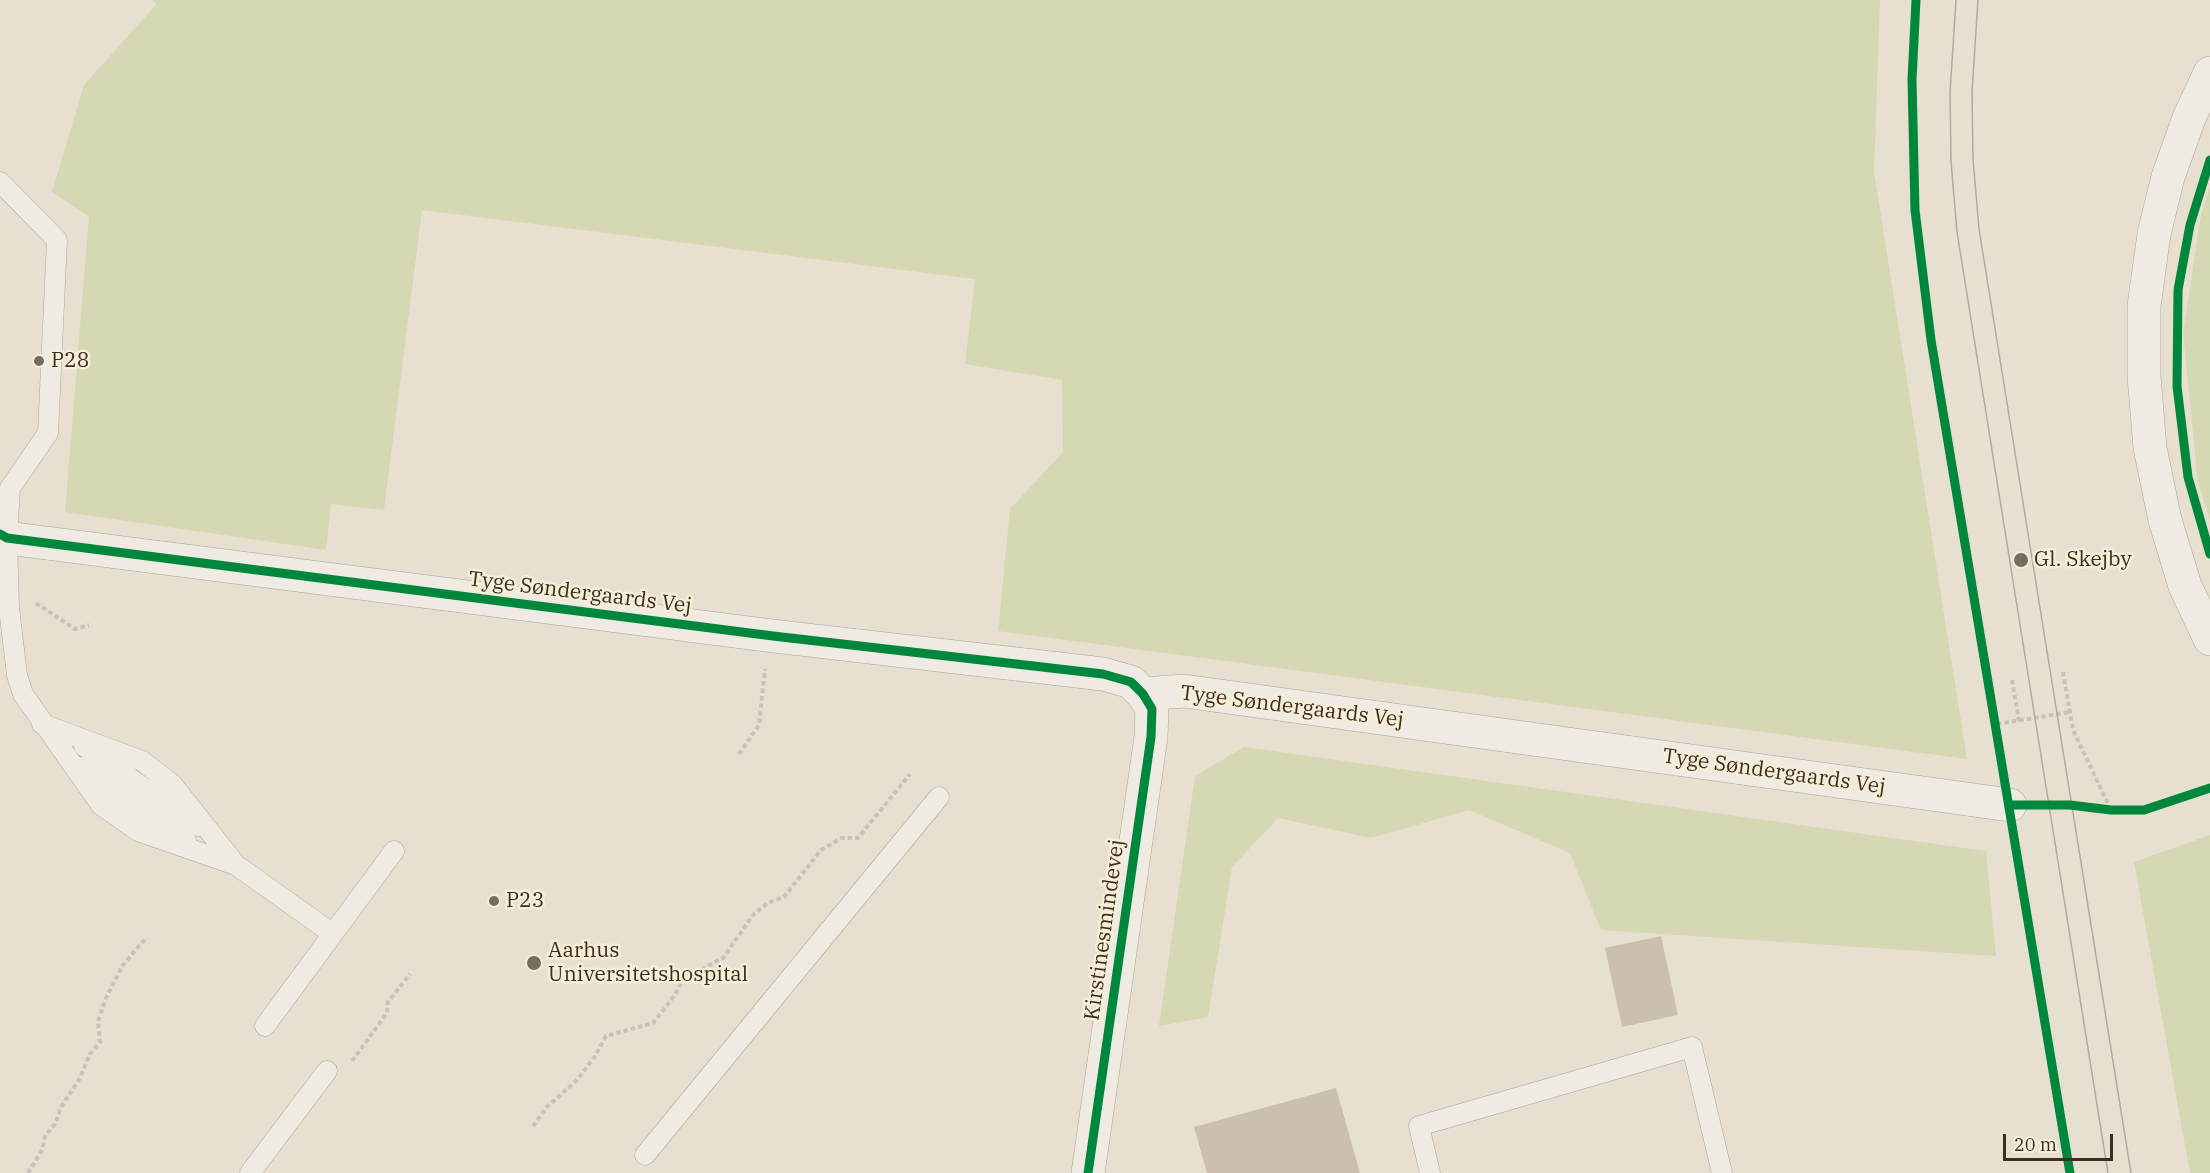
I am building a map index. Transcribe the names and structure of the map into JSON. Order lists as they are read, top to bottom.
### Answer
{
  "streets": {
    "street": ["Tyge Søndergaards Vej", "Kirstinesmindevej"]
  },
  "crossings": [
    ["Tyge Søndergaards Vej", "Kirstinesmindevej"]
  ],
  "places": [
    "P28",
    "Gl. Skejby",
    "P23",
    "Aarhus Universitetshospital"
  ],
  "scale_bar": "20 m"
}
